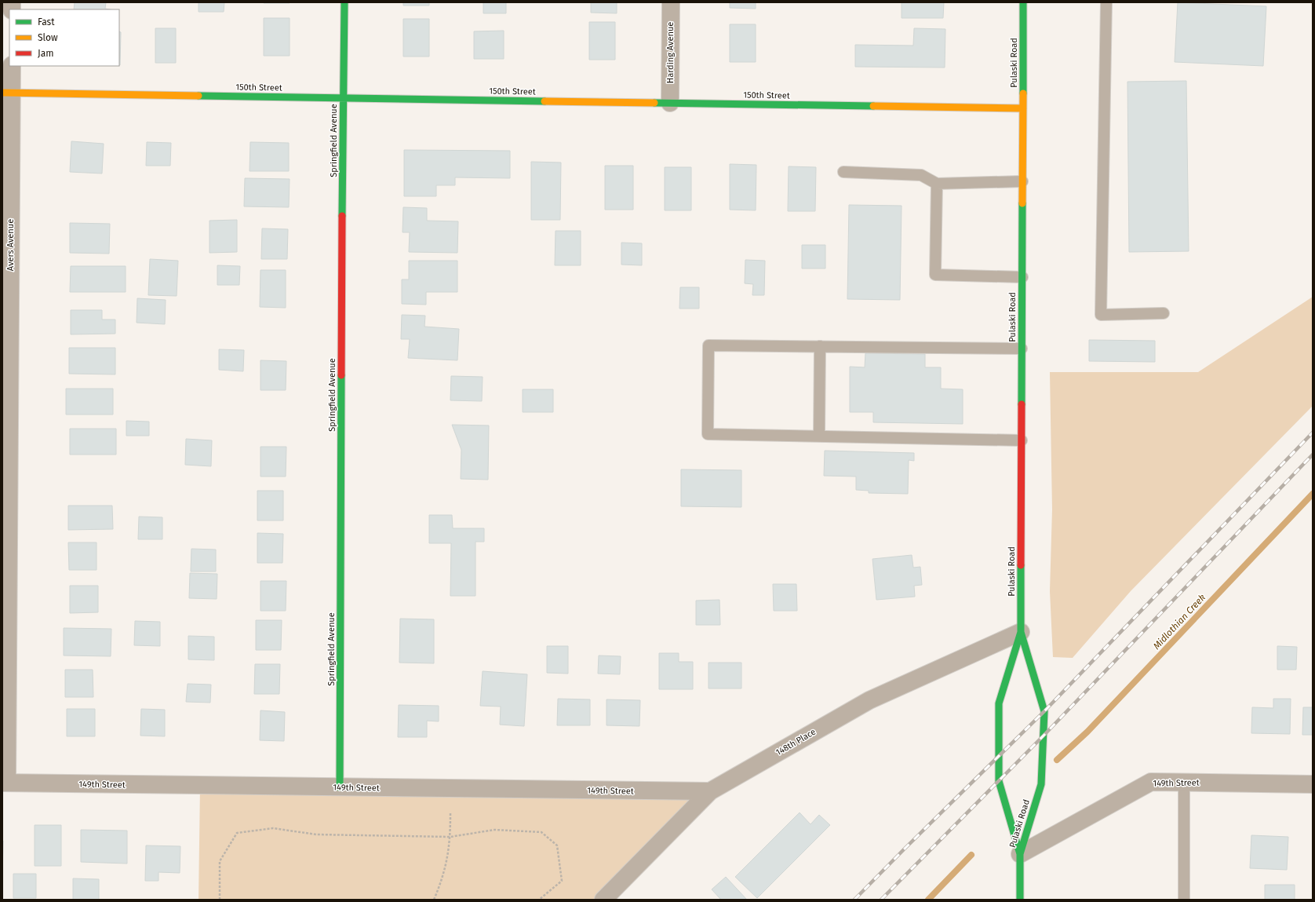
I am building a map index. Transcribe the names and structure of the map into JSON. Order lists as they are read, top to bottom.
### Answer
{
  "streets": {
    "street": [
      "Harding Avenue",
      "Pulaski Road",
      "150th Street",
      "Springfield Avenue",
      "Avers Avenue",
      "148th Place",
      "149th Street"
    ]
  },
  "crossings": [
    ["Harding Avenue", "150th Street"],
    ["Pulaski Road", "150th Street"],
    ["Pulaski Road", "148th Place"],
    ["Pulaski Road", "149th Street"],
    ["150th Street", "Springfield Avenue"],
    ["150th Street", "Avers Avenue"],
    ["Springfield Avenue", "149th Street"],
    ["Avers Avenue", "149th Street"],
    ["148th Place", "149th Street"]
  ],
  "water": ["Midlothian Creek"],
  "legend": ["Fast", "Slow", "Jam"]
}
